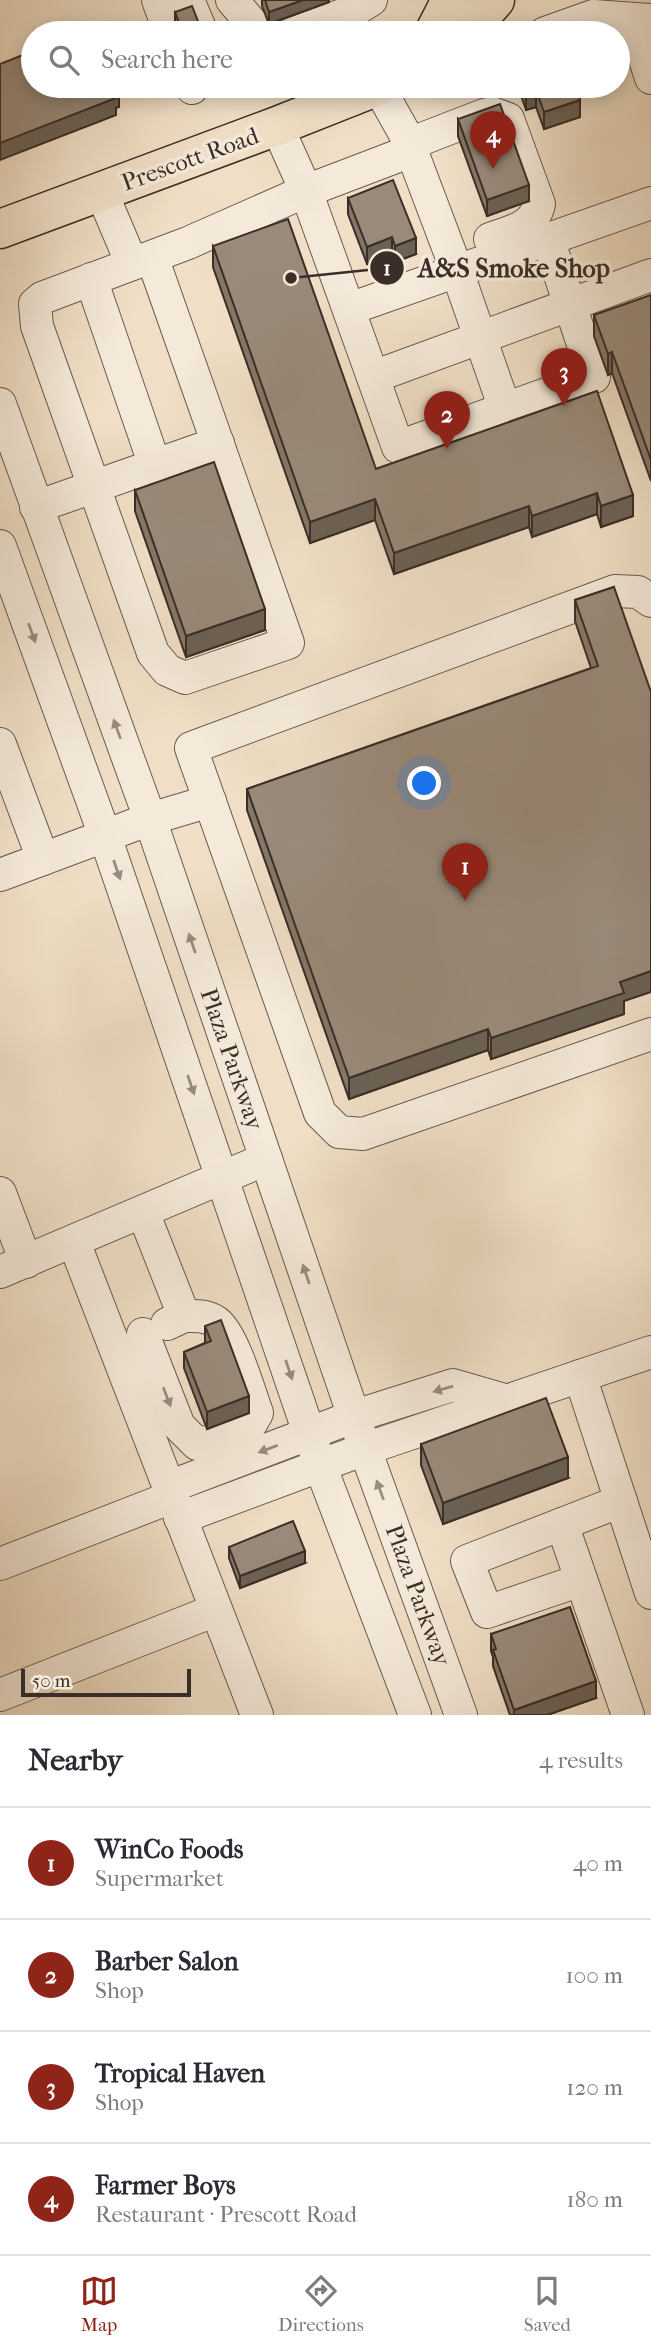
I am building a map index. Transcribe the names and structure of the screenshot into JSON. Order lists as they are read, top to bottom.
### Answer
{
  "streets": {
    "main road": ["Prescott Road"],
    "street": ["Plaza Parkway"]
  },
  "places": ["A&S Smoke Shop"],
  "scale_bar": "50 m",
  "page": {
    "search": "Search here",
    "pins": [
      "4",
      "3",
      "2",
      "1"
    ],
    "scale": "50 m",
    "heading": ["Nearby", "4 results"],
    "list": [
      {
        "mark": "1",
        "name": "WinCo Foods",
        "note": "Supermarket",
        "value": "40 m"
      },
      {
        "mark": "2",
        "name": "Barber Salon",
        "note": "Shop",
        "value": "100 m"
      },
      {
        "mark": "3",
        "name": "Tropical Haven",
        "note": "Shop",
        "value": "120 m"
      },
      {
        "mark": "4",
        "name": "Farmer Boys",
        "note": "Restaurant · Prescott Road",
        "value": "180 m"
      }
    ],
    "nav": ["Map", "Directions", "Saved"]
  }
}
